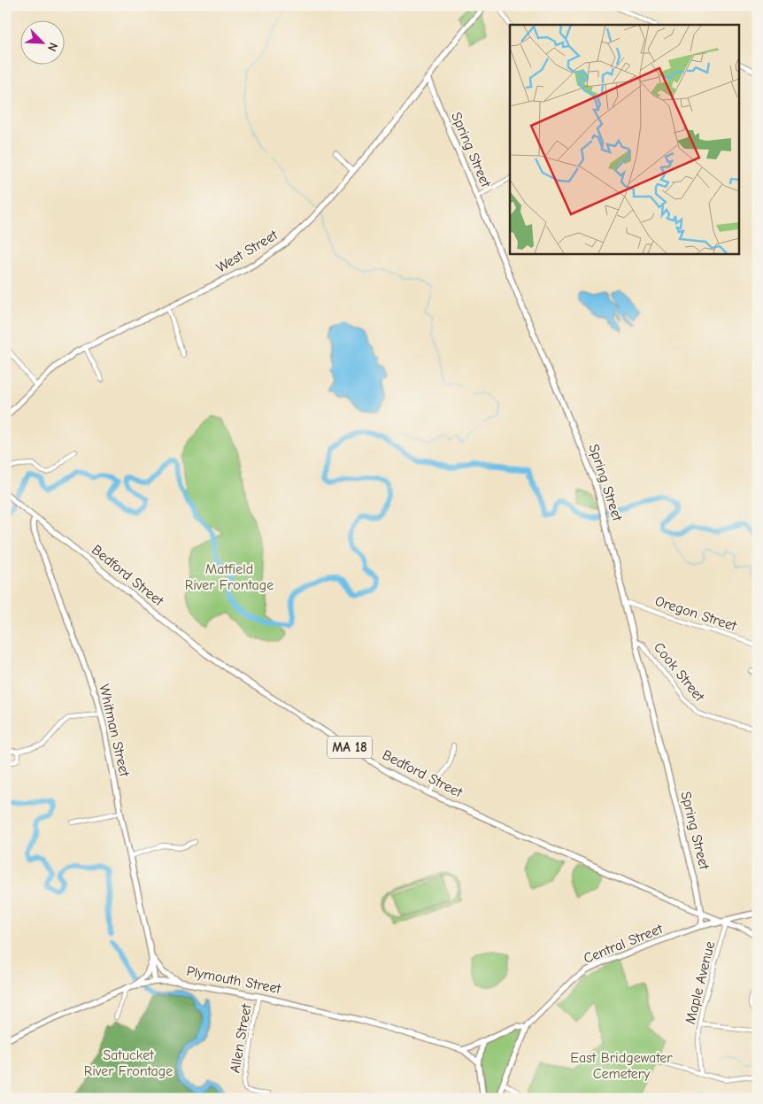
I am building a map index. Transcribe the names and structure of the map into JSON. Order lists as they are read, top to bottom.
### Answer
{
  "streets": {
    "main road": [
      "Spring Street",
      "West Street",
      "Bedford Street",
      "Whitman Street",
      "MA 18",
      "Central Street",
      "Plymouth Street"
    ],
    "street": [
      "Oregon Street",
      "Cook Street",
      "Maple Avenue",
      "Allen Street"
    ]
  },
  "crossings": [
    ["Spring Street", "West Street"],
    ["Spring Street", "Bedford Street"],
    ["Spring Street", "Oregon Street"],
    ["Spring Street", "Cook Street"],
    ["Spring Street", "Central Street"],
    ["Bedford Street", "Whitman Street"],
    ["Bedford Street", "Central Street"],
    ["Bedford Street", "Maple Avenue"],
    ["Whitman Street", "Plymouth Street"],
    ["Plymouth Street", "Allen Street"]
  ],
  "parks": ["Matfield River Frontage", "Satucket River Frontage", "East Bridgewater Cemetery"],
  "north": "bottom right"
}
